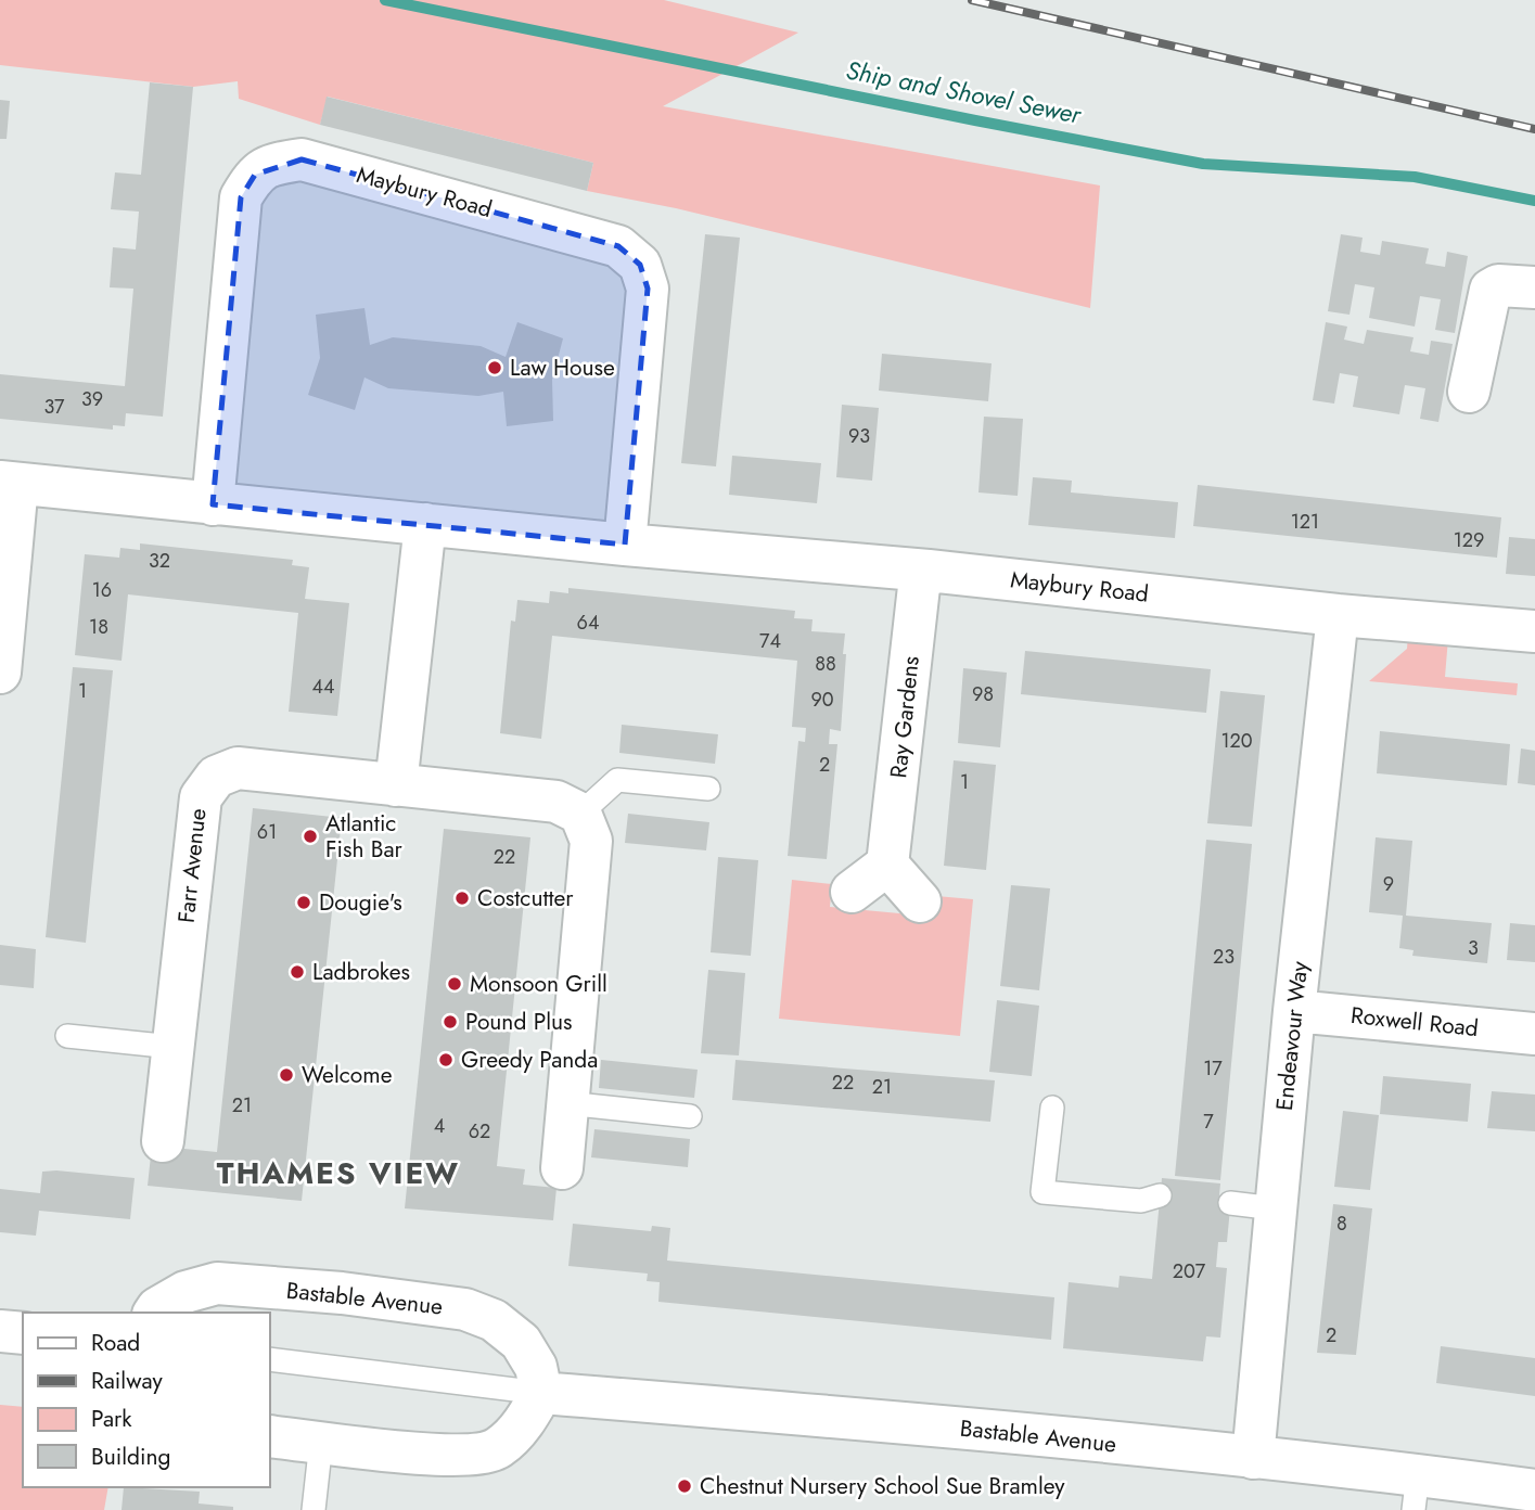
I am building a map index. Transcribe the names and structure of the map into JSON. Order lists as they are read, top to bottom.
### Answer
{
  "streets": {
    "street": [
      "Maybury Road",
      "Ray Gardens",
      "Farr Avenue",
      "Roxwell Road",
      "Endeavour Way",
      "Bastable Avenue"
    ]
  },
  "crossings": [
    ["Maybury Road", "Ray Gardens"],
    ["Maybury Road", "Endeavour Way"],
    ["Roxwell Road", "Endeavour Way"],
    ["Endeavour Way", "Bastable Avenue"]
  ],
  "districts": ["THAMES VIEW"],
  "water": ["Ship and Shovel Sewer"],
  "places": [
    "Law House",
    "Atlantic Fish Bar",
    "Costcutter",
    "Dougie's",
    "Ladbrokes",
    "Monsoon Grill",
    "Pound Plus",
    "Greedy Panda",
    "Welcome",
    "Chestnut Nursery School Sue Bramley"
  ],
  "house_numbers": [
    "39",
    "37",
    "93",
    "121",
    "129",
    "32",
    "16",
    "64",
    "18",
    "74",
    "88",
    "44",
    "1",
    "98",
    "90",
    "120",
    "2",
    "1",
    "61",
    "22",
    "9",
    "3",
    "23",
    "17",
    "22",
    "21",
    "21",
    "7",
    "4",
    "62",
    "8",
    "207",
    "2"
  ],
  "legend": [
    "Road",
    "Railway",
    "Park",
    "Building"
  ]
}
